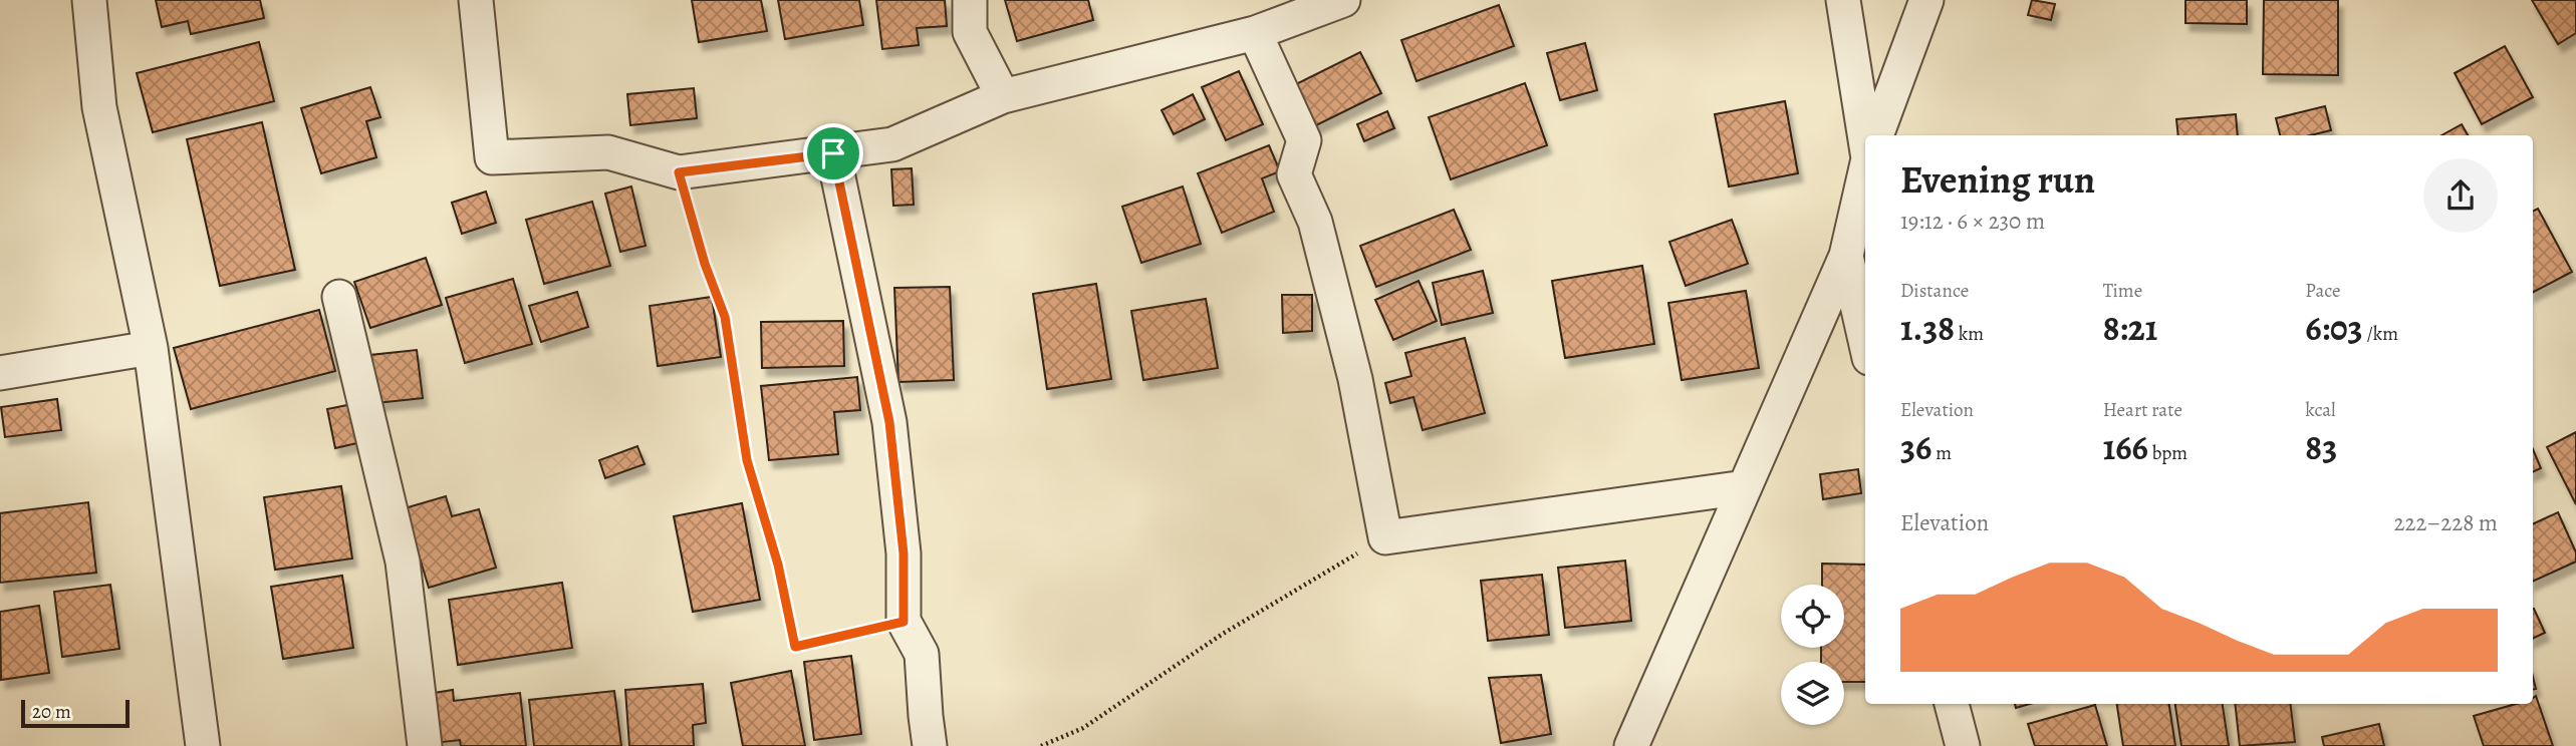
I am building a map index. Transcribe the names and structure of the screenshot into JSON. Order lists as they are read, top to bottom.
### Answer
{
  "scale_bar": "20 m",
  "page": {
    "heading": ["Evening run", "19:12 · 6 × 230 m"],
    "stats": [
      ["Distance", "1.38 km"],
      ["Time", "8:21"],
      ["Pace", "6:03 /km"],
      ["Elevation", "36 m"],
      ["Heart rate", "166 bpm"],
      ["kcal", "83"]
    ],
    "chart": ["Elevation", "222–228 m"],
    "scale": "20 m"
  }
}
